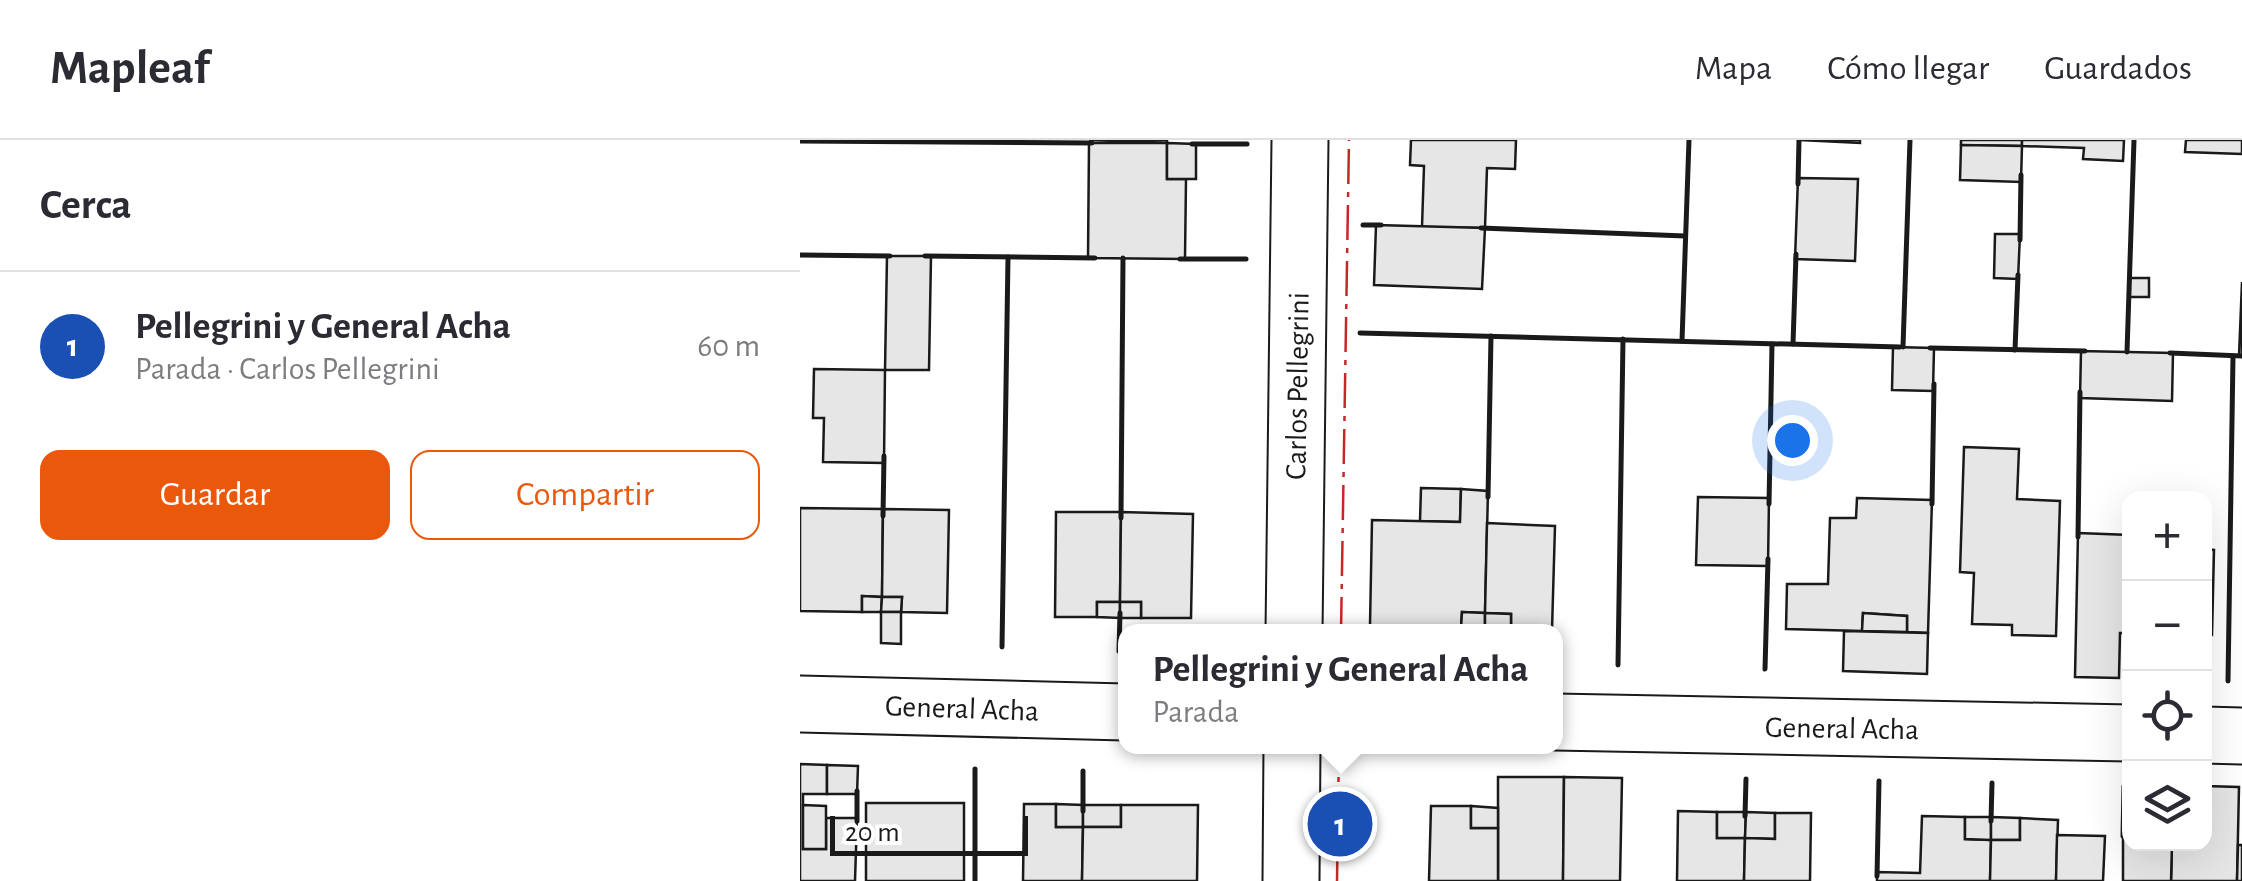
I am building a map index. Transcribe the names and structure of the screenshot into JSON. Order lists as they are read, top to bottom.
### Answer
{
  "streets": {
    "street": ["Carlos Pellegrini", "General Acha"]
  },
  "scale_bar": "20 m",
  "page": {
    "header": "Mapleaf",
    "nav": ["Mapa", "Cómo llegar", "Guardados"],
    "heading": "Cerca",
    "list": [
      {
        "mark": "1",
        "name": "Pellegrini y General Acha",
        "note": "Parada · Carlos Pellegrini",
        "value": "60 m"
      }
    ],
    "buttons": ["Guardar", "Compartir"],
    "map_buttons": ["+", "−"],
    "popup": ["Pellegrini y General Acha", "Parada"],
    "pins": "1",
    "scale": "20 m"
  }
}
